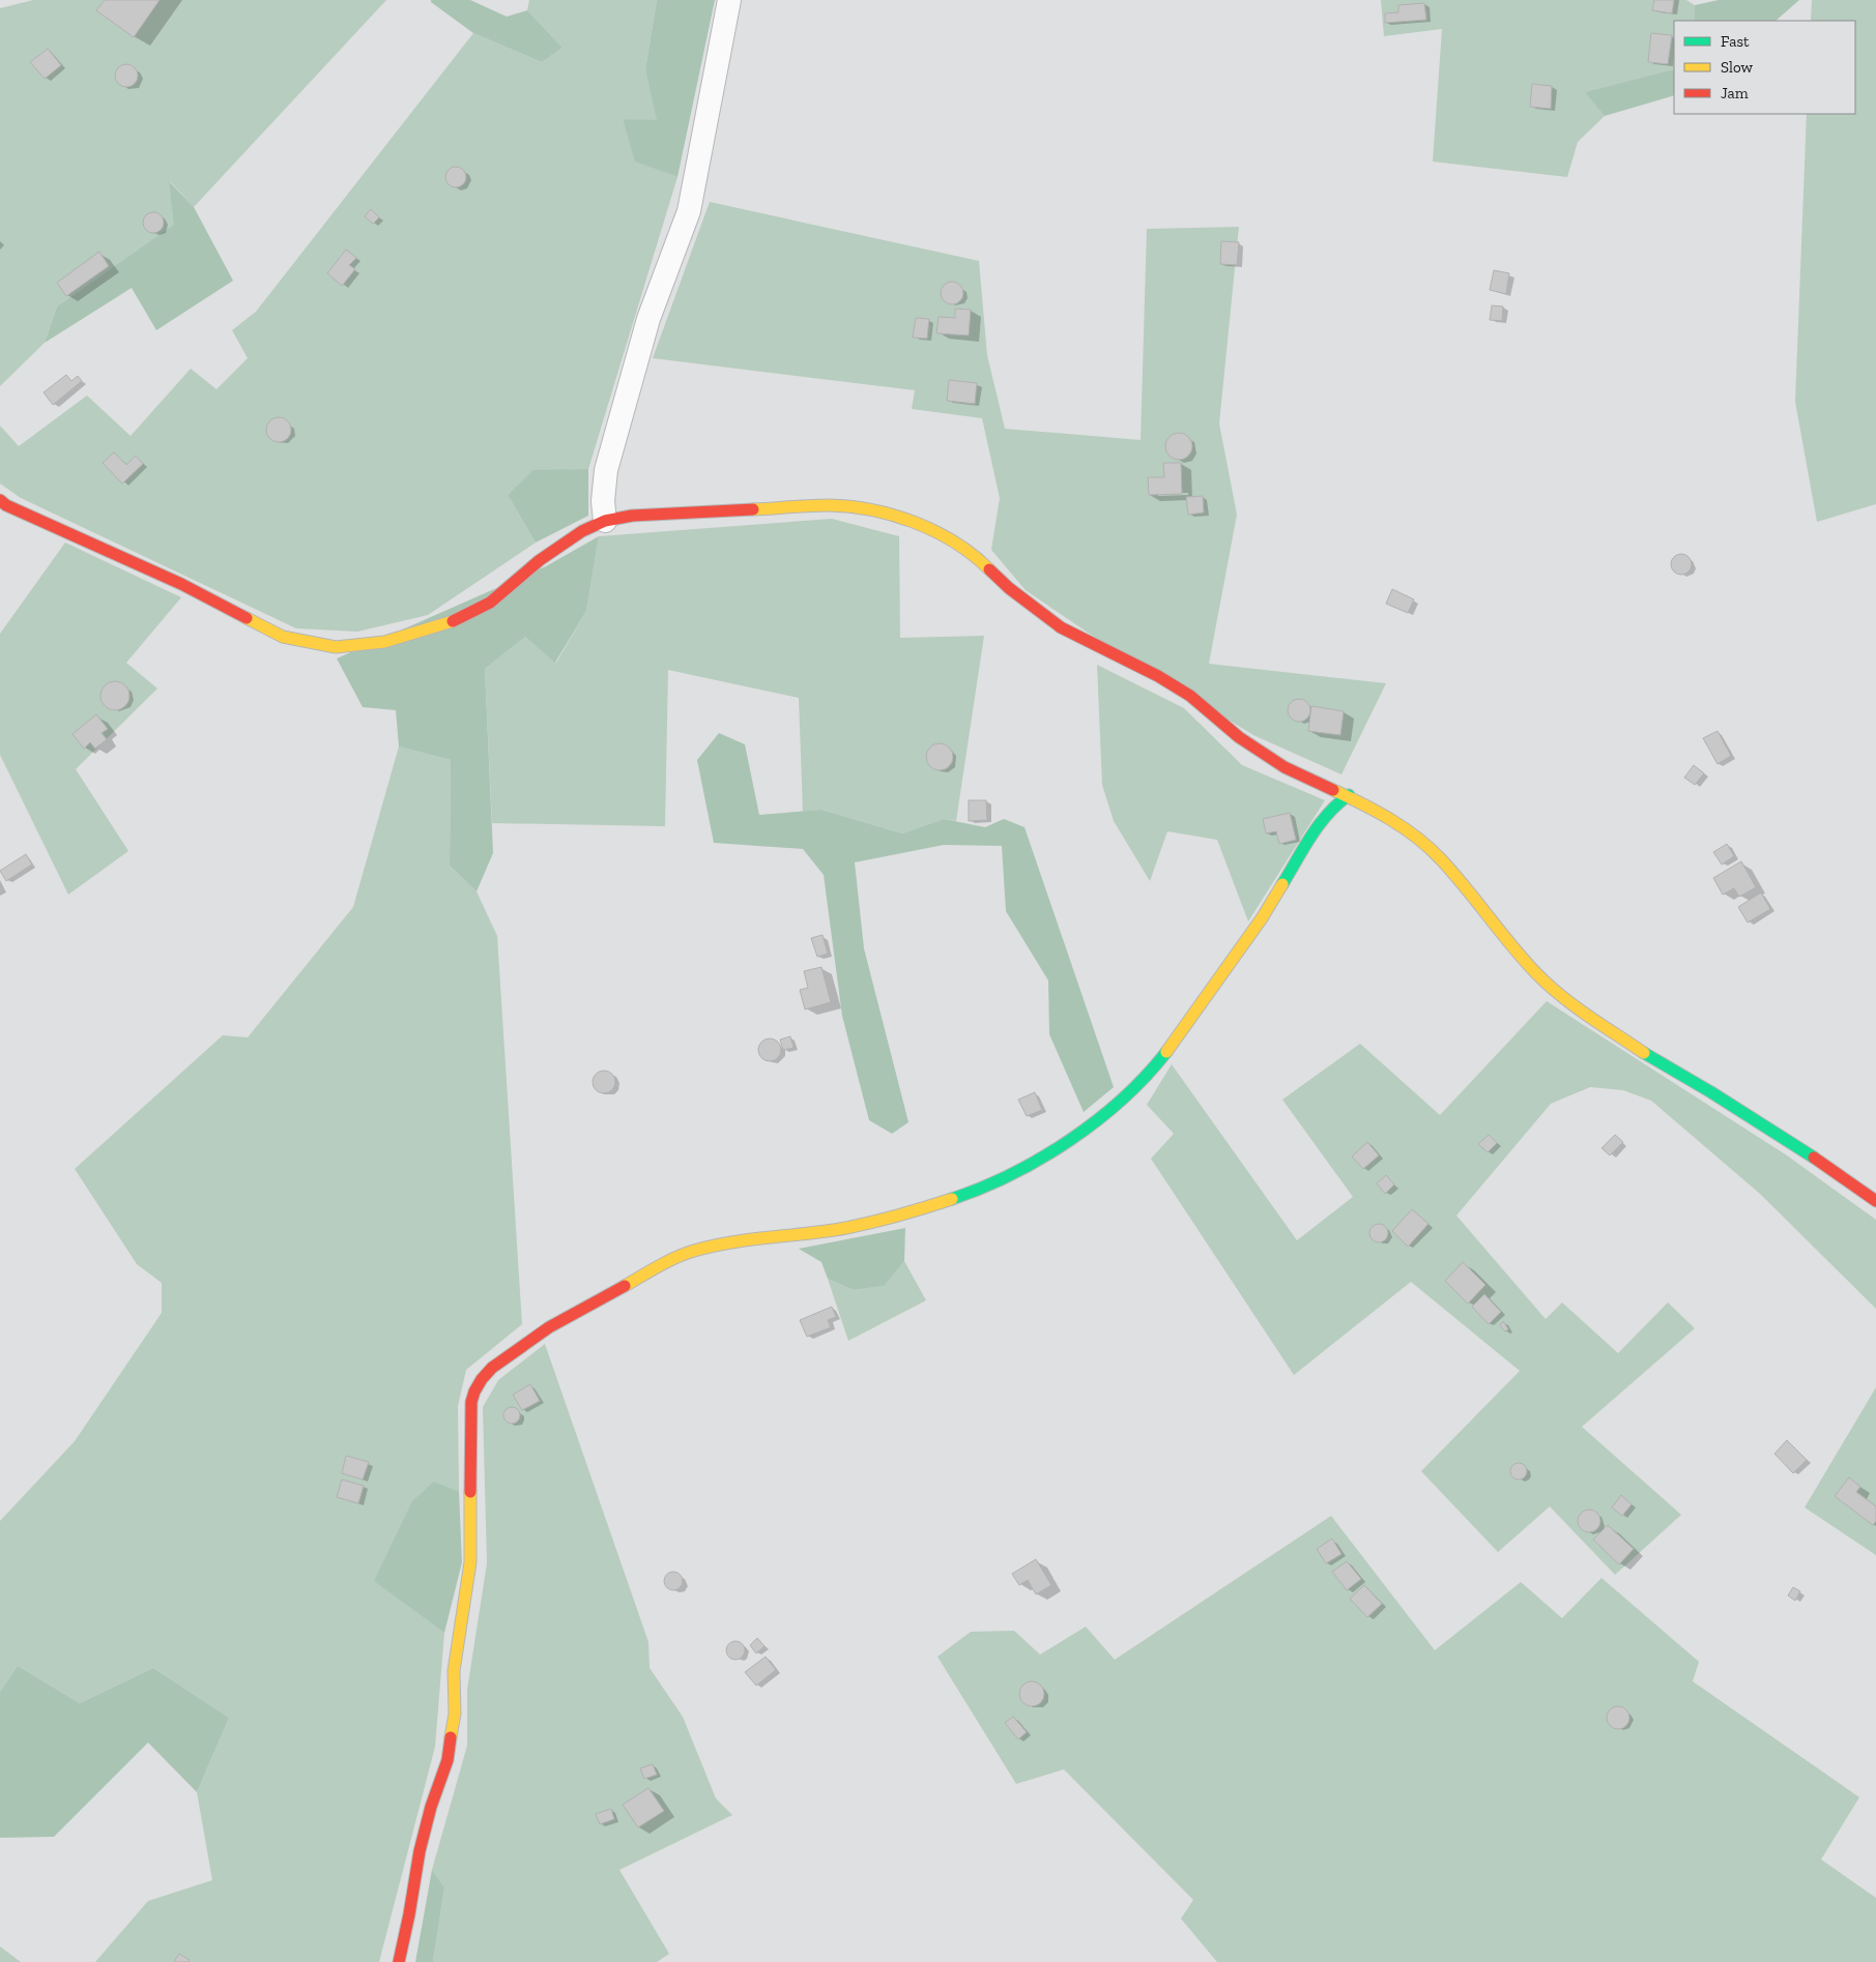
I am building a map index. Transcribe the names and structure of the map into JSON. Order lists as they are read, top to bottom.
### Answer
{
  "legend": ["Fast", "Slow", "Jam"]
}
